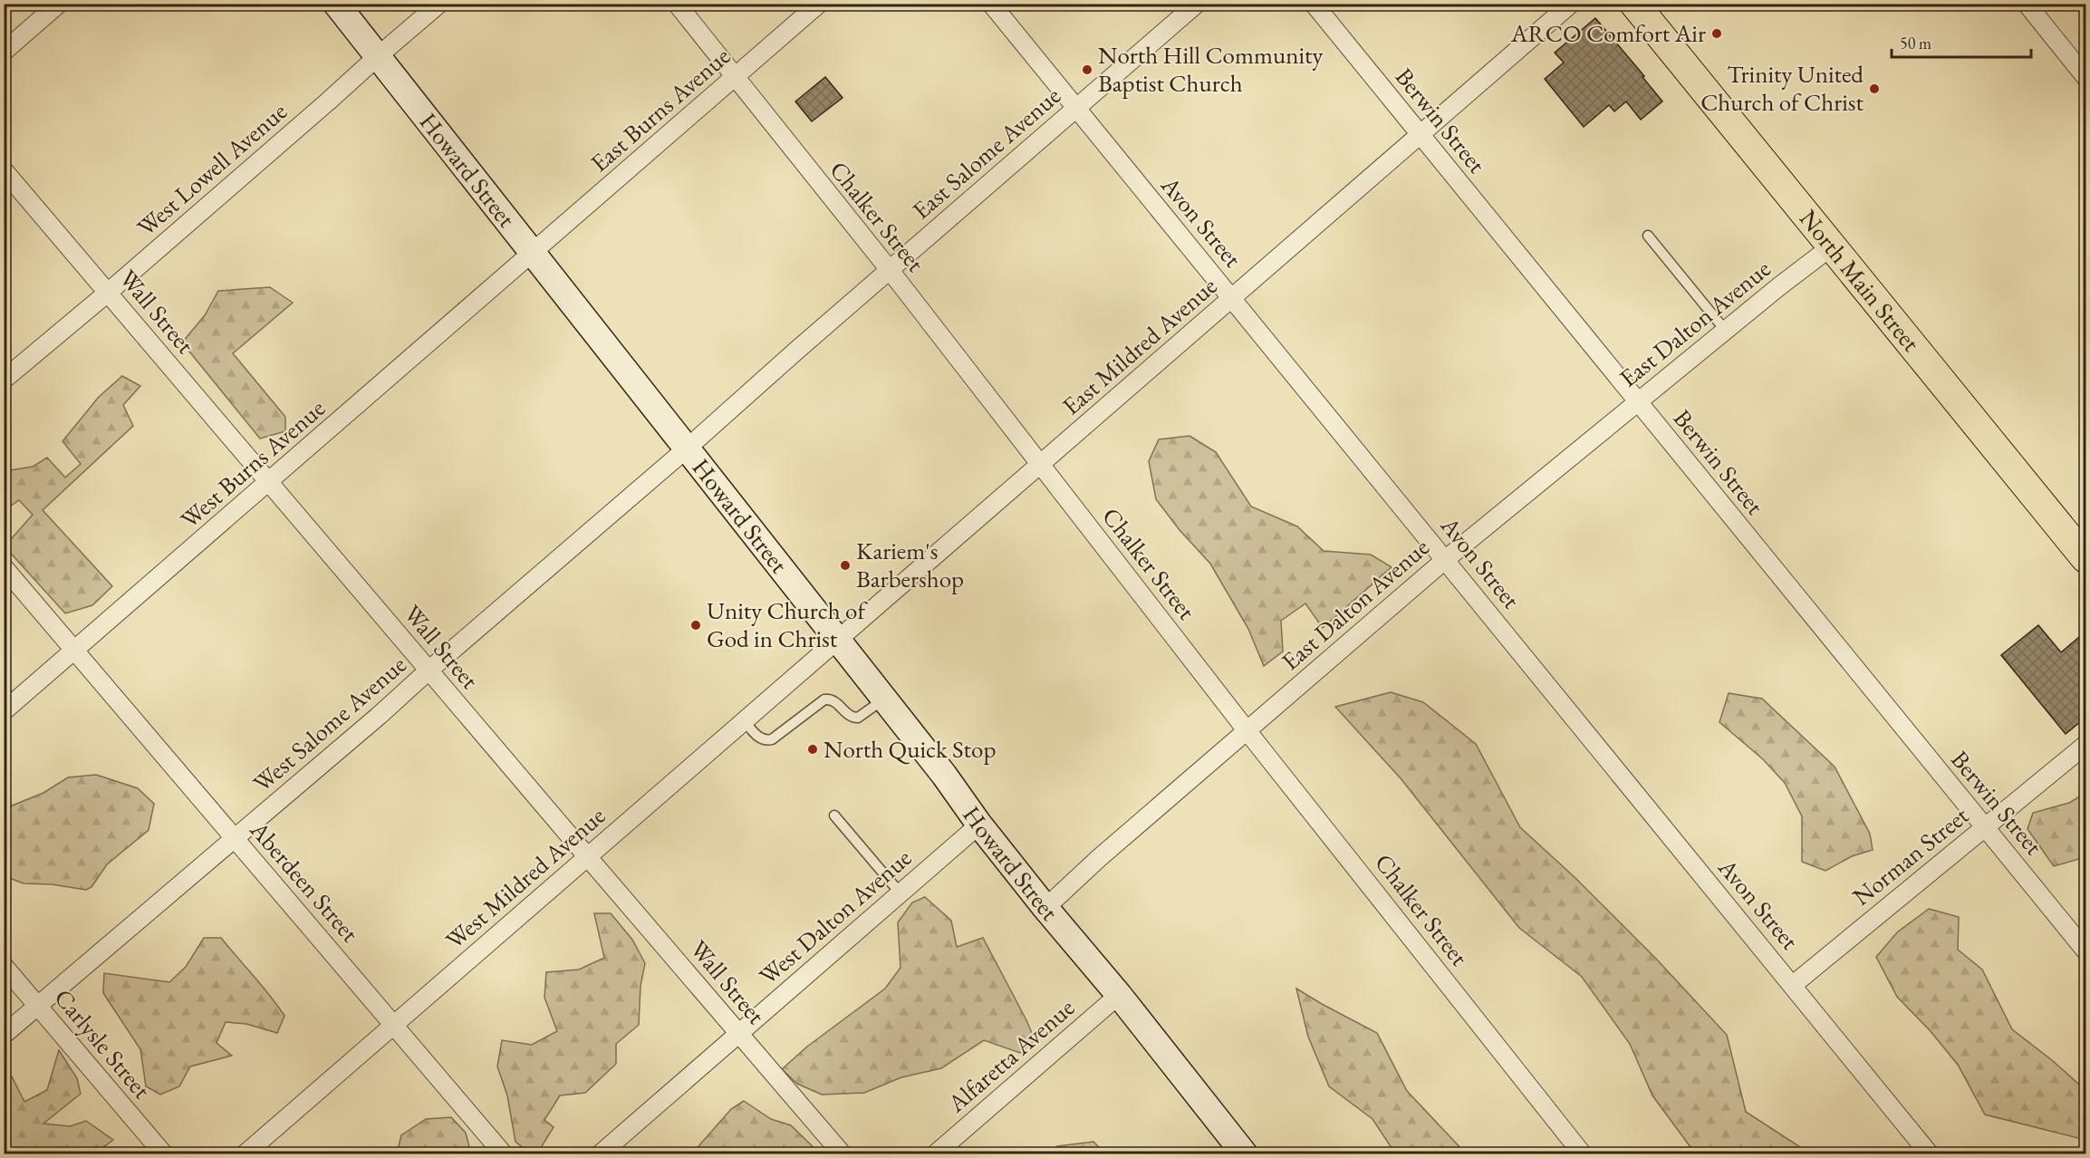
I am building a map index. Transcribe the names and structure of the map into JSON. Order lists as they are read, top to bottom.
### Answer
{
  "streets": {
    "main road": ["Howard Street", "North Main Street"],
    "street": [
      "East Burns Avenue",
      "Berwin Street",
      "East Salome Avenue",
      "West Lowell Avenue",
      "Chalker Street",
      "Avon Street",
      "Wall Street",
      "East Dalton Avenue",
      "East Mildred Avenue",
      "West Burns Avenue",
      "West Salome Avenue",
      "Norman Street",
      "West Mildred Avenue",
      "Aberdeen Street",
      "West Dalton Avenue",
      "Carlysle Street",
      "Alfaretta Avenue"
    ]
  },
  "crossings": [
    ["East Burns Avenue", "Howard Street"],
    ["East Burns Avenue", "Chalker Street"],
    ["East Burns Avenue", "West Burns Avenue"],
    ["Berwin Street", "East Dalton Avenue"],
    ["Berwin Street", "East Mildred Avenue"],
    ["Berwin Street", "Norman Street"],
    ["East Salome Avenue", "Howard Street"],
    ["East Salome Avenue", "Chalker Street"],
    ["East Salome Avenue", "Avon Street"],
    ["East Salome Avenue", "West Salome Avenue"],
    ["West Lowell Avenue", "Howard Street"],
    ["West Lowell Avenue", "Wall Street"],
    ["Howard Street", "East Dalton Avenue"],
    ["Howard Street", "East Mildred Avenue"],
    ["Howard Street", "West Burns Avenue"],
    ["Howard Street", "West Salome Avenue"],
    ["Howard Street", "West Mildred Avenue"],
    ["Howard Street", "West Dalton Avenue"],
    ["Howard Street", "Alfaretta Avenue"],
    ["Chalker Street", "East Dalton Avenue"],
    ["Chalker Street", "East Mildred Avenue"],
    ["Avon Street", "East Dalton Avenue"],
    ["Avon Street", "East Mildred Avenue"],
    ["Avon Street", "Norman Street"],
    ["North Main Street", "East Dalton Avenue"],
    ["Wall Street", "West Burns Avenue"],
    ["Wall Street", "West Salome Avenue"],
    ["Wall Street", "West Mildred Avenue"],
    ["Wall Street", "West Dalton Avenue"],
    ["East Mildred Avenue", "West Mildred Avenue"],
    ["West Burns Avenue", "Aberdeen Street"],
    ["West Salome Avenue", "Aberdeen Street"],
    ["West Salome Avenue", "Carlysle Street"],
    ["West Mildred Avenue", "Aberdeen Street"]
  ],
  "places": [
    "ARCO Comfort Air",
    "North Hill Community Baptist Church",
    "Trinity United Church of Christ",
    "Kariem's Barbershop",
    "Unity Church of God in Christ",
    "North Quick Stop"
  ],
  "scale_bar": "50 m"
}
